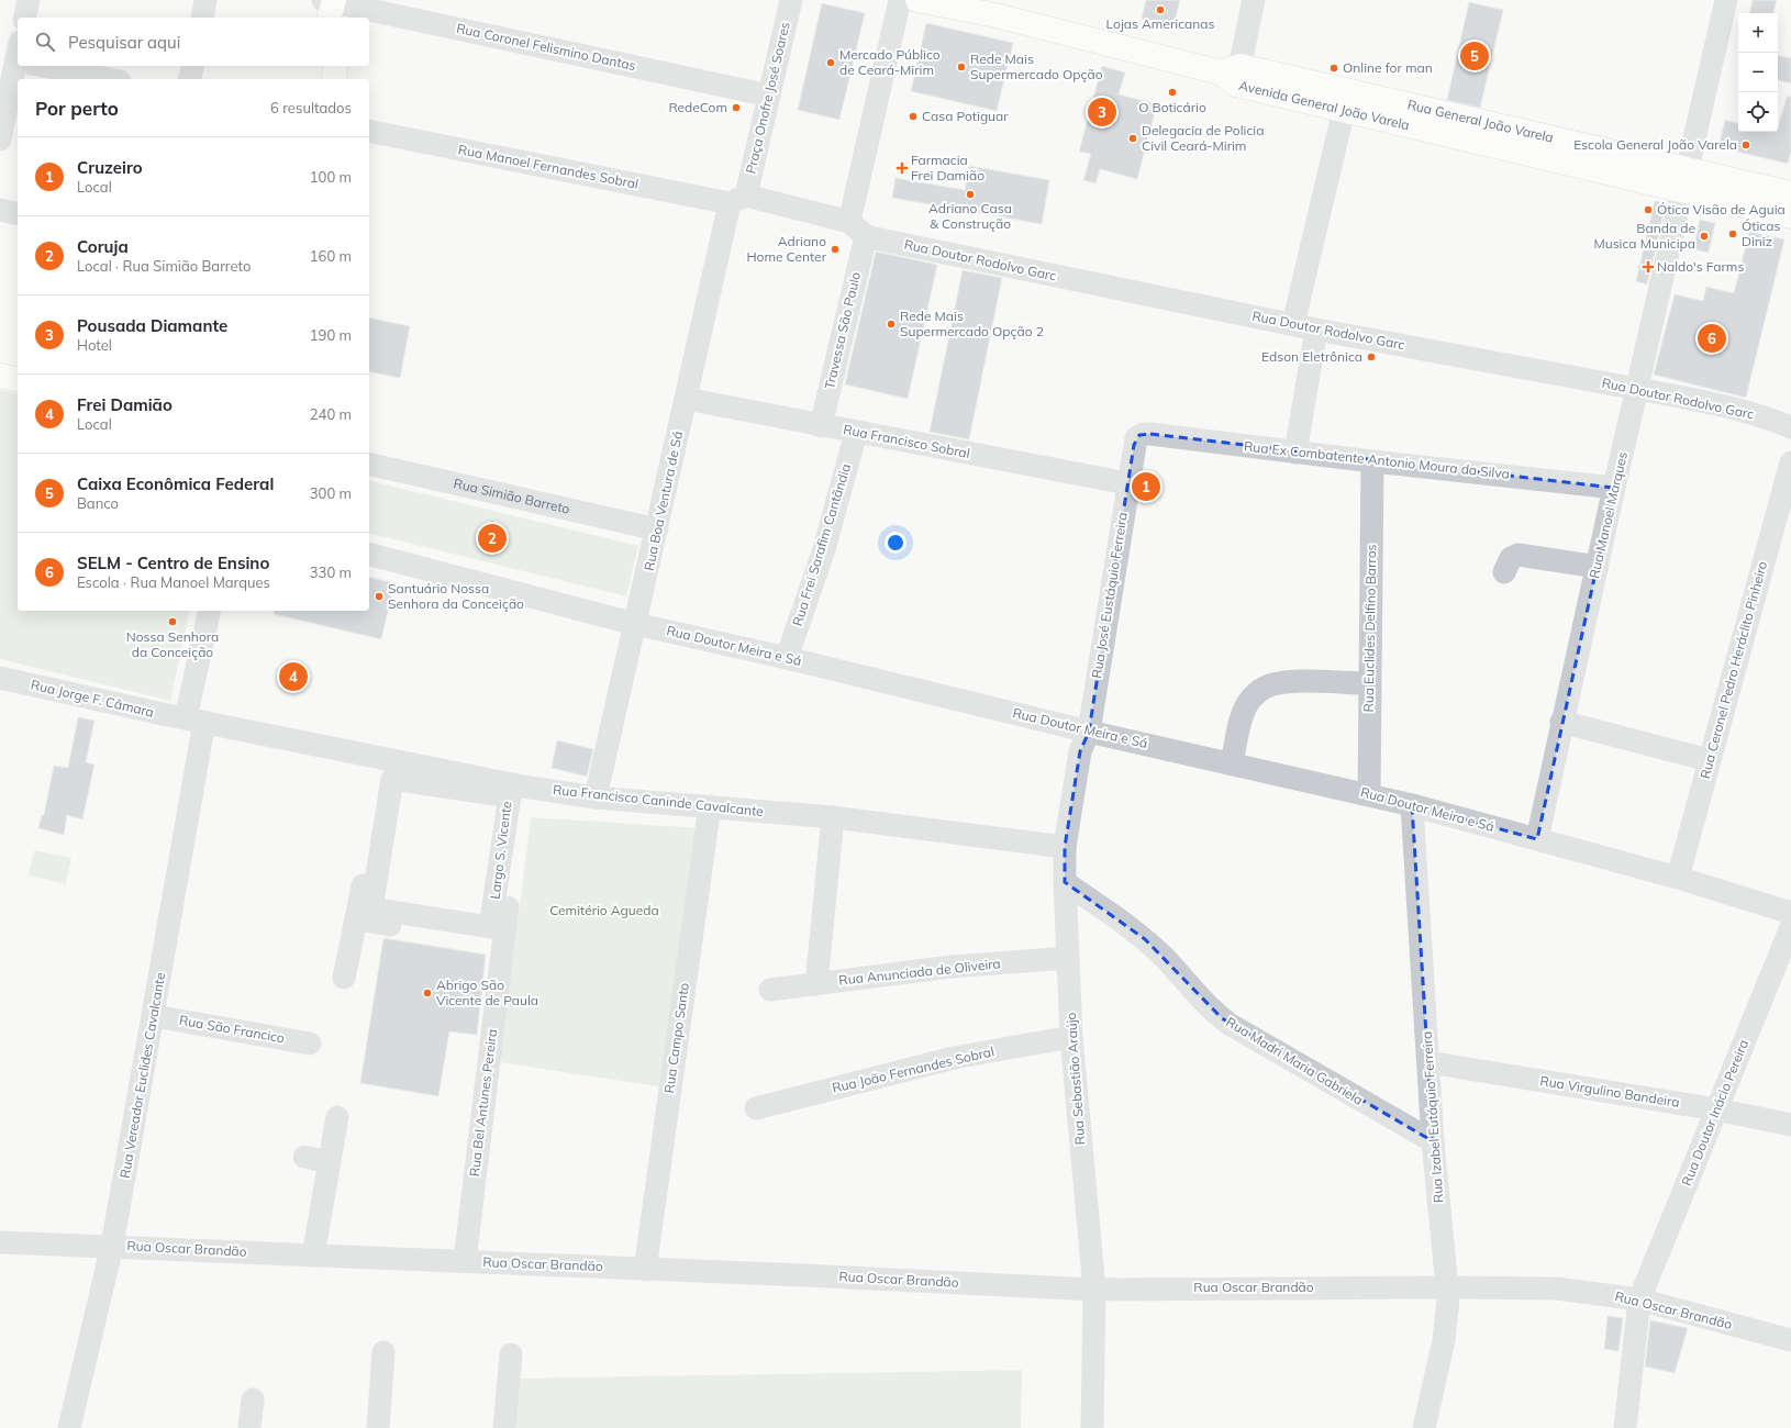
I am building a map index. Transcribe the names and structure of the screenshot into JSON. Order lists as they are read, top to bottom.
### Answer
{
  "streets": {
    "main road": ["Avenida General João Varela", "Rua General João Varela"],
    "street": [
      "Rua Coronel Felismino Dantas",
      "Praça Onofre José Soares",
      "Rua Manoel Fernandes Sobral",
      "Rua Doutor Rodolvo Garc",
      "Travessa São Paulo",
      "Rua Francisco Sobral",
      "Rua Ex Combatente Antonio Moura da Silva",
      "Rua Simião Barreto",
      "Rua Boa Ventura de Sá",
      "Rua Manoel Marques",
      "Rua Frei Sarafim Cantãndia",
      "Rua José Eustáquio Ferreira",
      "Rua Euclides Delfino Barros",
      "Rua Doutor Meira e Sá",
      "Rua Ceronel Pedro Heráclito Pinheiro",
      "Rua Jorge F. Câmara",
      "Rua Francisco Caninde Cavalcante",
      "Largo S. Vicente",
      "Rua Anunciada de Oliveira",
      "Rua São Francico",
      "Rua Campo Santo",
      "Rua Madri Maria Gabriela",
      "Rua João Fernandes Sobral",
      "Rua Vereador Euclides Cavalcante",
      "Rua Sebastião Araújo",
      "Rua Virgulino Bandeira",
      "Rua Bel Antunes Pereira",
      "Rua Doutor Inácio Pereira",
      "Rua Izabel Eutáquio Ferreira",
      "Rua Oscar Brandão"
    ]
  },
  "crossings": [
    ["Rua Coronel Felismino Dantas", "Praça Onofre José Soares"],
    ["Praça Onofre José Soares", "Rua Manoel Fernandes Sobral"],
    ["Praça Onofre José Soares", "Rua Boa Ventura de Sá"],
    ["Avenida General João Varela", "Rua General João Varela"],
    ["Avenida General João Varela", "Rua Manoel Marques"],
    ["Rua General João Varela", "Rua Manoel Marques"],
    ["Rua Manoel Fernandes Sobral", "Rua Boa Ventura de Sá"],
    ["Rua Doutor Rodolvo Garc", "Travessa São Paulo"],
    ["Rua Doutor Rodolvo Garc", "Rua Manoel Marques"],
    ["Travessa São Paulo", "Rua Francisco Sobral"],
    ["Rua Francisco Sobral", "Rua Boa Ventura de Sá"],
    ["Rua Francisco Sobral", "Rua Frei Sarafim Cantãndia"],
    ["Rua Francisco Sobral", "Rua José Eustáquio Ferreira"],
    ["Rua Ex Combatente Antonio Moura da Silva", "Rua Manoel Marques"],
    ["Rua Ex Combatente Antonio Moura da Silva", "Rua José Eustáquio Ferreira"],
    ["Rua Ex Combatente Antonio Moura da Silva", "Rua Euclides Delfino Barros"],
    ["Rua Simião Barreto", "Rua Boa Ventura de Sá"],
    ["Rua Boa Ventura de Sá", "Rua Doutor Meira e Sá"],
    ["Rua Boa Ventura de Sá", "Rua Francisco Caninde Cavalcante"],
    ["Rua Manoel Marques", "Rua Doutor Meira e Sá"],
    ["Rua Frei Sarafim Cantãndia", "Rua Doutor Meira e Sá"],
    ["Rua José Eustáquio Ferreira", "Rua Doutor Meira e Sá"],
    ["Rua José Eustáquio Ferreira", "Rua Sebastião Araújo"],
    ["Rua Euclides Delfino Barros", "Rua Doutor Meira e Sá"],
    ["Rua Doutor Meira e Sá", "Rua Ceronel Pedro Heráclito Pinheiro"],
    ["Rua Doutor Meira e Sá", "Rua Sebastião Araújo"],
    ["Rua Doutor Meira e Sá", "Rua Izabel Eutáquio Ferreira"],
    ["Rua Jorge F. Câmara", "Rua Francisco Caninde Cavalcante"],
    ["Rua Jorge F. Câmara", "Rua Vereador Euclides Cavalcante"],
    ["Rua Francisco Caninde Cavalcante", "Rua Campo Santo"],
    ["Rua Francisco Caninde Cavalcante", "Rua Vereador Euclides Cavalcante"],
    ["Rua Francisco Caninde Cavalcante", "Rua Sebastião Araújo"],
    ["Rua Francisco Caninde Cavalcante", "Rua Bel Antunes Pereira"],
    ["Rua Anunciada de Oliveira", "Rua Sebastião Araújo"],
    ["Rua São Francico", "Rua Vereador Euclides Cavalcante"],
    ["Rua Campo Santo", "Rua Oscar Brandão"],
    ["Rua Madri Maria Gabriela", "Rua Sebastião Araújo"],
    ["Rua Madri Maria Gabriela", "Rua Izabel Eutáquio Ferreira"],
    ["Rua João Fernandes Sobral", "Rua Sebastião Araújo"],
    ["Rua Vereador Euclides Cavalcante", "Rua Oscar Brandão"],
    ["Rua Sebastião Araújo", "Rua Oscar Brandão"],
    ["Rua Virgulino Bandeira", "Rua Doutor Inácio Pereira"],
    ["Rua Virgulino Bandeira", "Rua Izabel Eutáquio Ferreira"],
    ["Rua Bel Antunes Pereira", "Rua Oscar Brandão"],
    ["Rua Doutor Inácio Pereira", "Rua Oscar Brandão"],
    ["Rua Izabel Eutáquio Ferreira", "Rua Oscar Brandão"]
  ],
  "parks": ["Cemitério Agueda"],
  "places": {
    "other": [
      "Lojas Americanas",
      "Mercado Público de Ceará-Mirim",
      "Rede Mais Supermercado Opção",
      "Online for man",
      "O Boticário",
      "RedeCom",
      "Casa Potiguar",
      "Delegacia de Policia Civil Ceará-Mirim",
      "Escola General João Varela",
      "Adriano Casa & Construção",
      "Ótica Visão de Aguia",
      "Óticas Diniz",
      "Banda de Musica Municipa",
      "Adriano Home Center",
      "Rede Mais Supermercado Opção 2",
      "Edson Eletrônica",
      "Santuário Nossa Senhora da Conceição",
      "Nossa Senhora da Conceição",
      "Abrigo São Vicente de Paula"
    ],
    "health": ["Farmacia Frei Damião", "Naldo's Farms"]
  },
  "page": {
    "map_buttons": ["+", "−"],
    "search": "Pesquisar aqui",
    "pins": [
      "5",
      "3",
      "6",
      "1",
      "2",
      "4"
    ],
    "heading": ["Por perto", "6 resultados"],
    "list": [
      {
        "mark": "1",
        "name": "Cruzeiro",
        "note": "Local",
        "value": "100 m"
      },
      {
        "mark": "2",
        "name": "Coruja",
        "note": "Local · Rua Simião Barreto",
        "value": "160 m"
      },
      {
        "mark": "3",
        "name": "Pousada Diamante",
        "note": "Hotel",
        "value": "190 m"
      },
      {
        "mark": "4",
        "name": "Frei Damião",
        "note": "Local",
        "value": "240 m"
      },
      {
        "mark": "5",
        "name": "Caixa Econômica Federal",
        "note": "Banco",
        "value": "300 m"
      },
      {
        "mark": "6",
        "name": "SELM - Centro de Ensino",
        "note": "Escola · Rua Manoel Marques",
        "value": "330 m"
      }
    ]
  }
}
